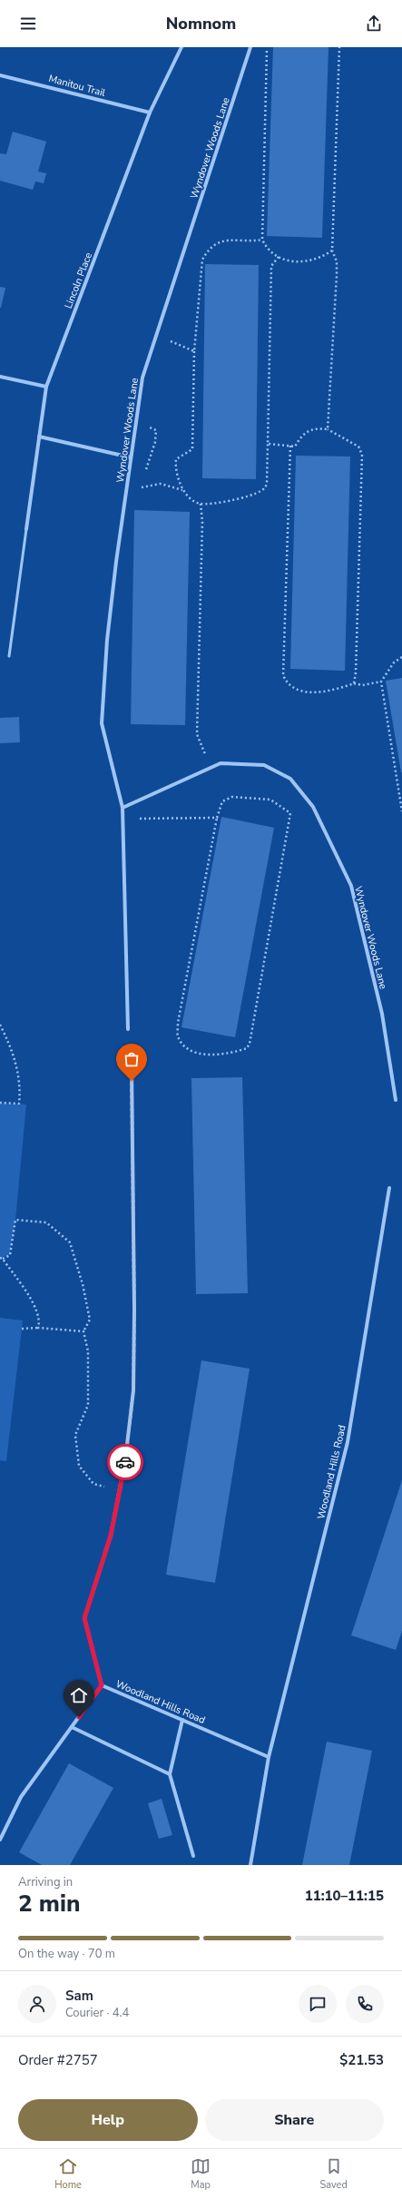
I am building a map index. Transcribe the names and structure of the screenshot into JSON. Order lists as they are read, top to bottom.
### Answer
{
  "streets": {
    "street": [
      "Manitou Trail",
      "Wyndover Woods Lane",
      "Lincoln Place",
      "Woodland Hills Road"
    ]
  },
  "crossings": [
    ["Manitou Trail", "Lincoln Place"]
  ],
  "page": {
    "header": "Nomnom",
    "heading": ["2 min", "Arriving in", "11:10–11:15"],
    "panel": [
      "Sam",
      "Courier · 4.4",
      "Order #2757",
      "$21.53"
    ],
    "bar": "On the way · 70 m",
    "buttons": ["Help", "Share"],
    "tabs": ["Home", "Map", "Saved"]
  }
}
